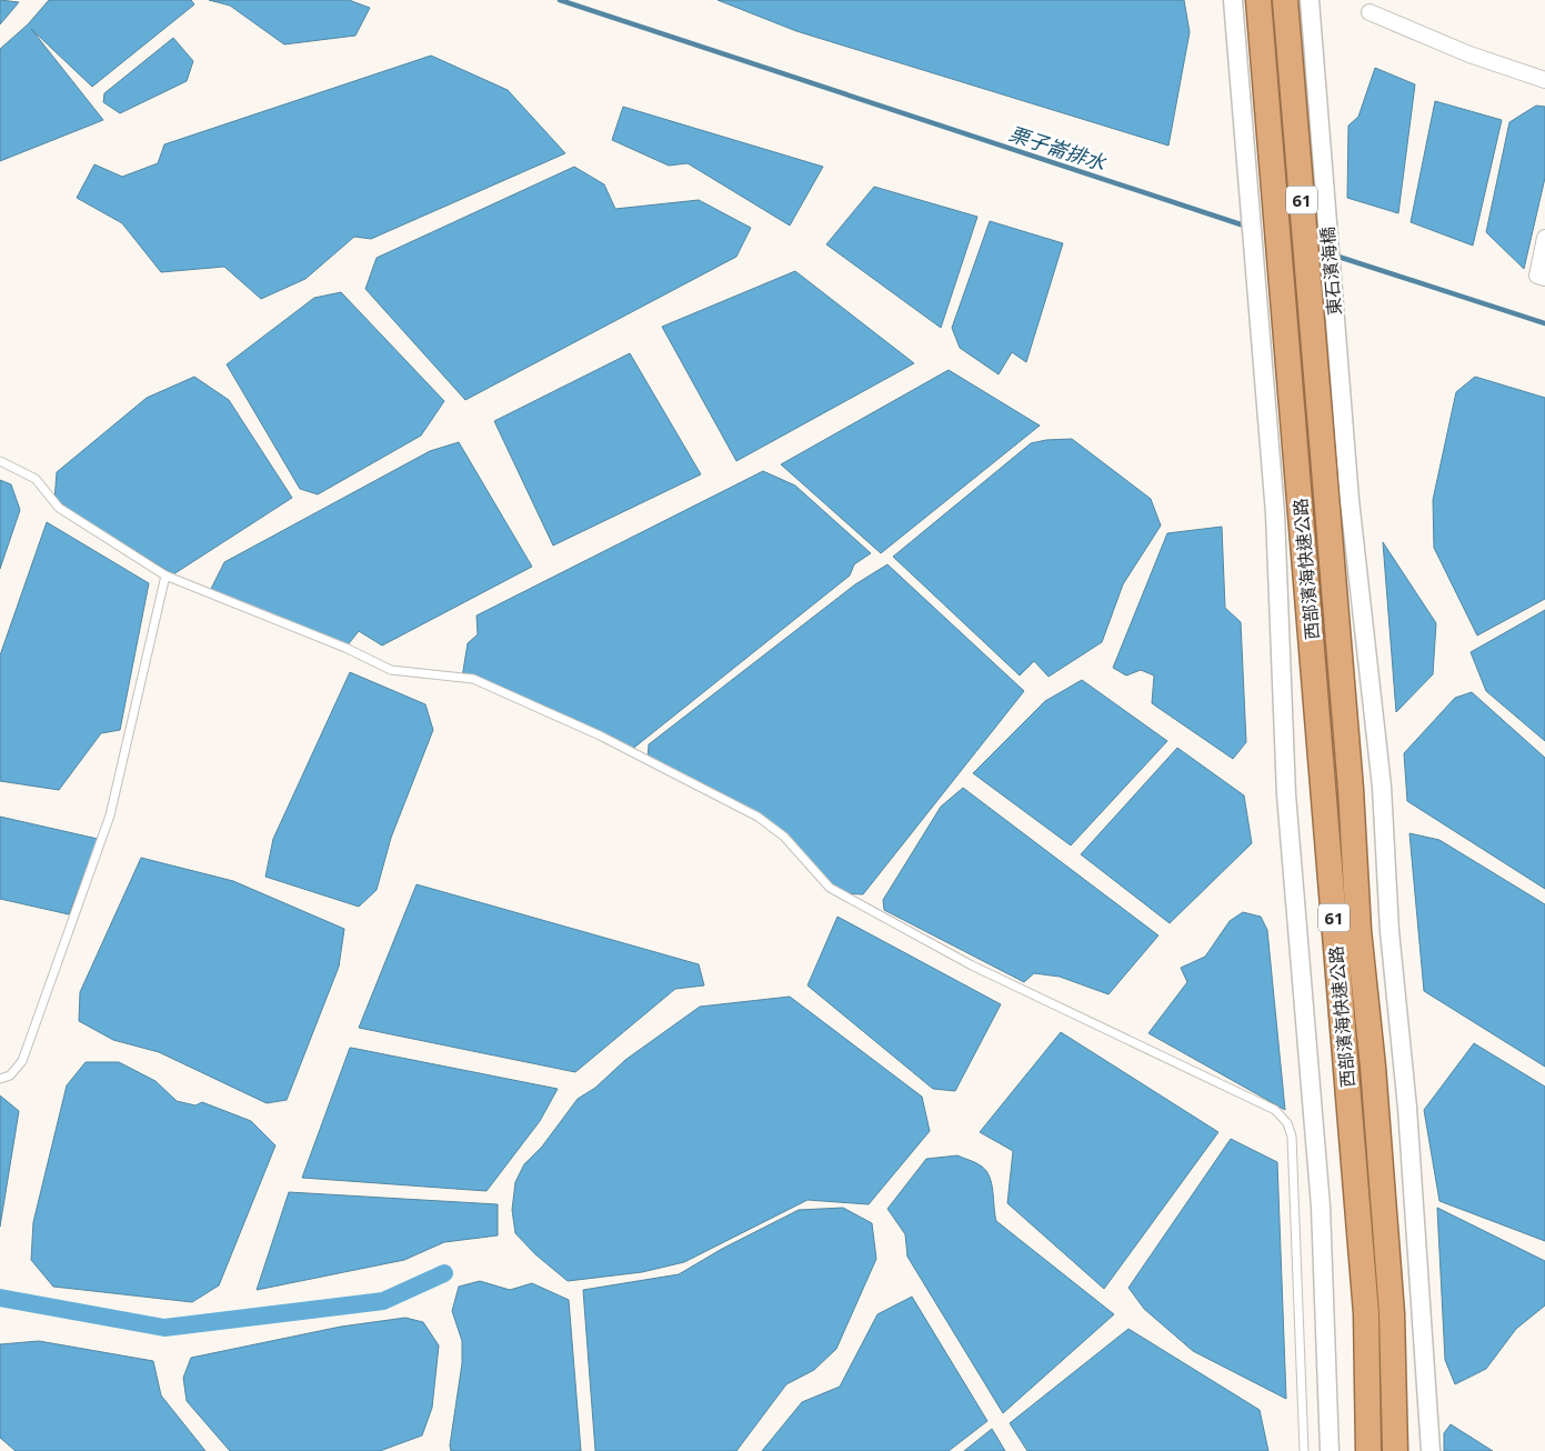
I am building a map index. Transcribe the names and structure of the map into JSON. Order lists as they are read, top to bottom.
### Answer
{
  "streets": {
    "highway": ["61", "東石濱海橋", "西部濱海快速公路"]
  },
  "crossings": [
    ["東石濱海橋", "西部濱海快速公路"]
  ],
  "water": ["栗子崙排水"]
}
